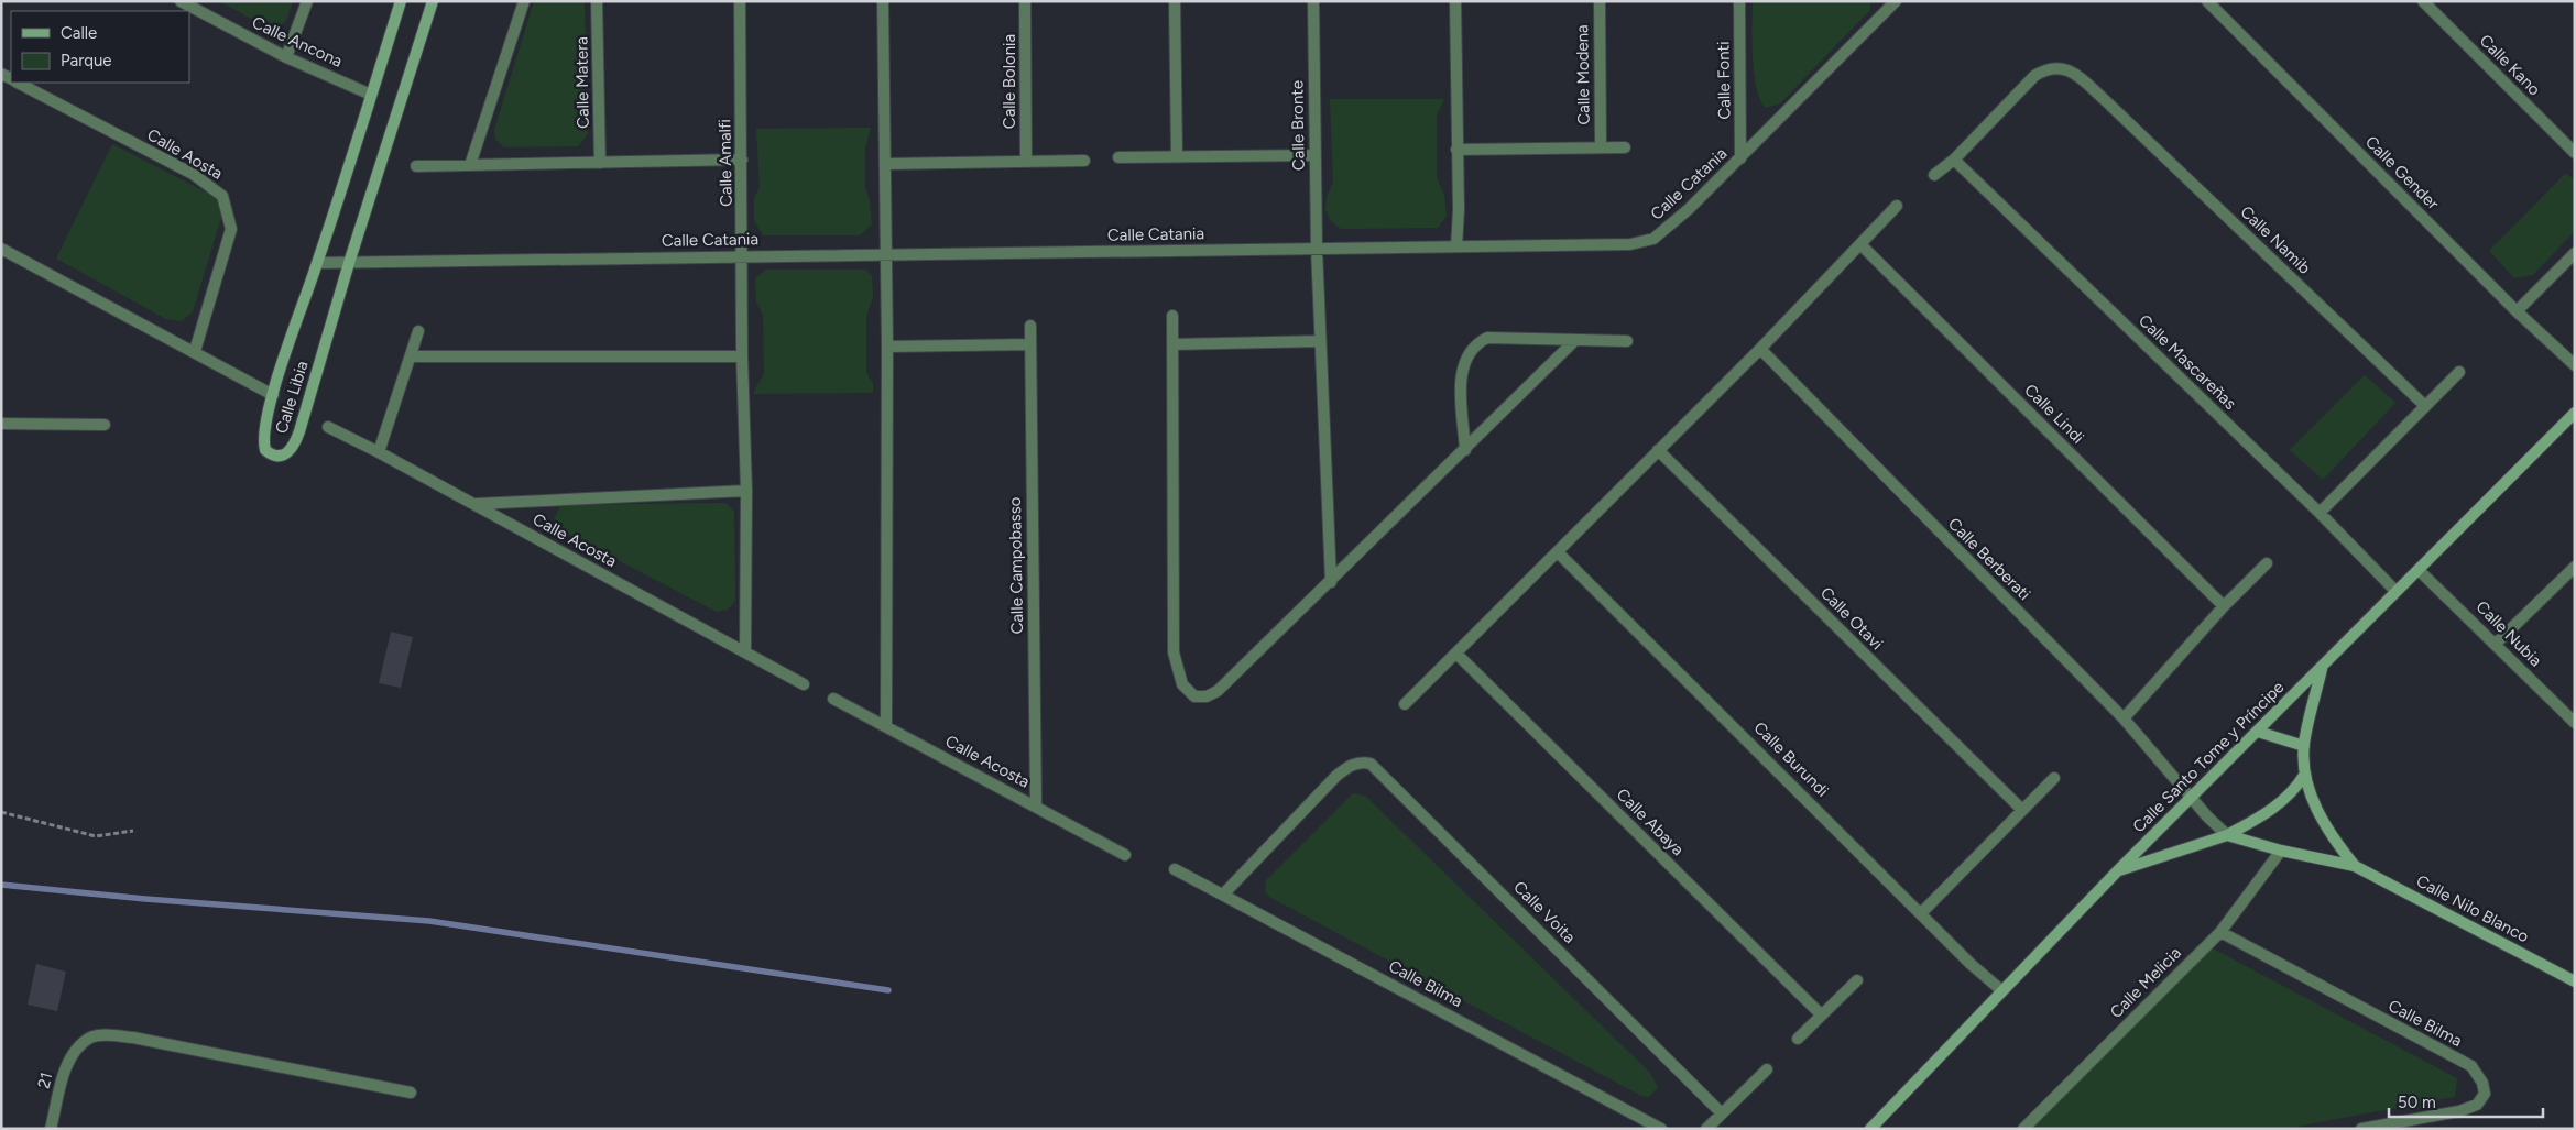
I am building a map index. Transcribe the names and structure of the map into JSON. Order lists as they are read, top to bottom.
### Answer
{
  "streets": {
    "street": [
      "Calle Ancona",
      "Calle Kano",
      "Calle Modena",
      "Calle Fonti",
      "Calle Bolonia",
      "Calle Matera",
      "Calle Bronte",
      "Calle Aosta",
      "Calle Amalfi",
      "Calle Gender",
      "Calle Catania",
      "Calle Namib",
      "Calle Mascareñas",
      "Calle Libia",
      "Calle Lindi",
      "Calle Acosta",
      "Calle Berberati",
      "Calle Campobasso",
      "Calle Otavi",
      "Calle Nubia",
      "Calle Santo Tome y Príncipe",
      "Calle Burundi",
      "Calle Abaya",
      "Calle Nilo Blanco",
      "Calle Voita",
      "Calle Melicia",
      "Calle Bilma",
      "21"
    ]
  },
  "crossings": [
    ["Calle Ancona", "Calle Libia"],
    ["Calle Fonti", "Calle Catania"],
    ["Calle Bronte", "Calle Catania"],
    ["Calle Amalfi", "Calle Catania"],
    ["Calle Amalfi", "Calle Acosta"],
    ["Calle Catania", "Calle Libia"],
    ["Calle Namib", "Calle Mascareñas"],
    ["Calle Mascareñas", "Calle Santo Tome y Príncipe"],
    ["Calle Acosta", "Calle Campobasso"],
    ["Calle Berberati", "Calle Santo Tome y Príncipe"],
    ["Calle Berberati", "Calle Nilo Blanco"],
    ["Calle Nubia", "Calle Santo Tome y Príncipe"],
    ["Calle Santo Tome y Príncipe", "Calle Burundi"],
    ["Calle Santo Tome y Príncipe", "Calle Nilo Blanco"],
    ["Calle Nilo Blanco", "Calle Melicia"],
    ["Calle Voita", "Calle Bilma"],
    ["Calle Melicia", "Calle Bilma"]
  ],
  "legend": ["Calle", "Parque"],
  "scale_bar": "50 m"
}
